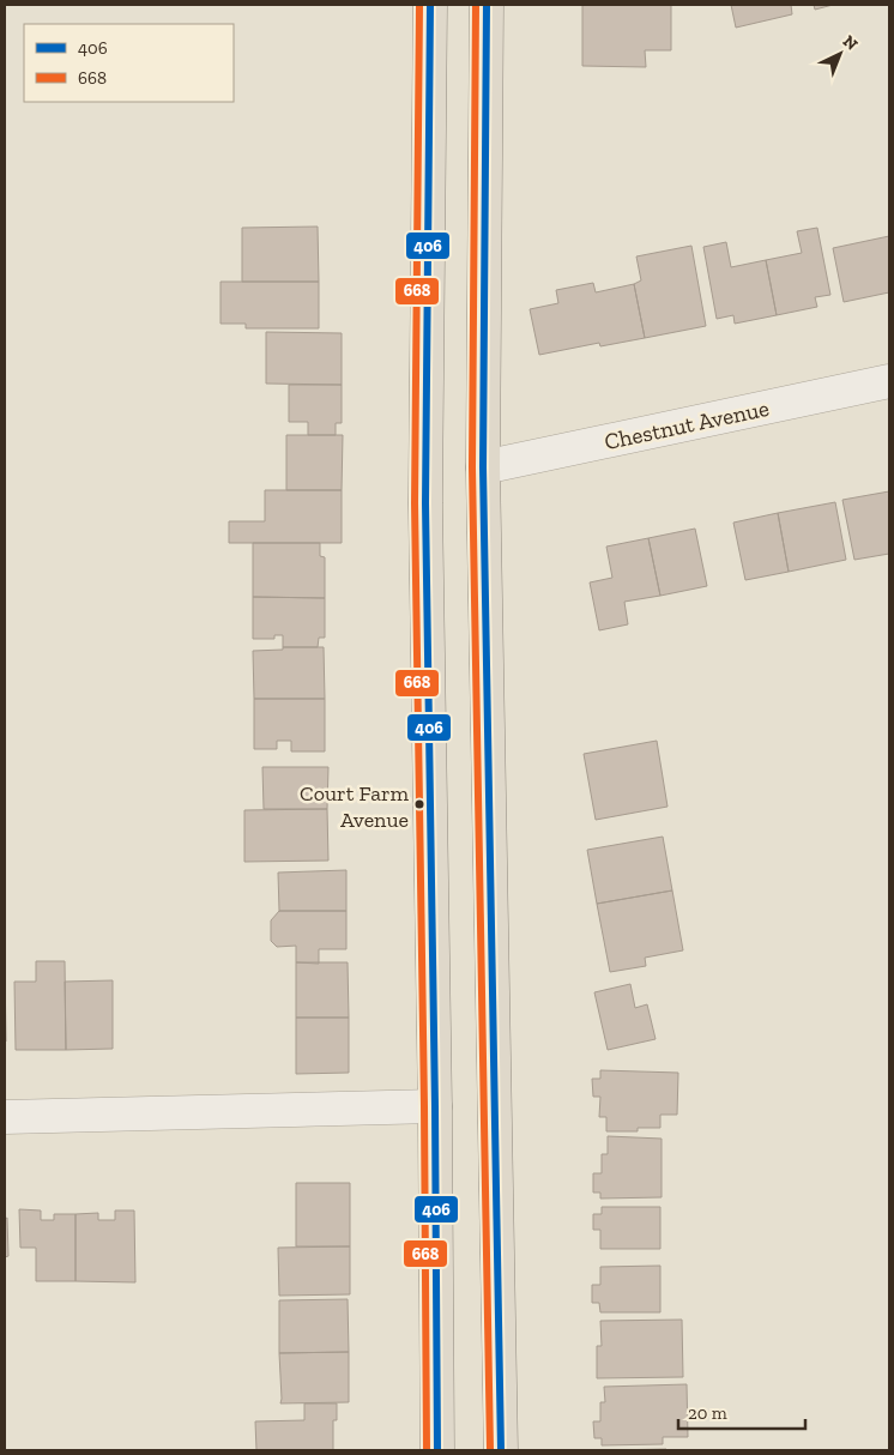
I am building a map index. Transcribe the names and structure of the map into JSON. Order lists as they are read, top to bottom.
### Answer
{
  "streets": {
    "street": ["Chestnut Avenue"]
  },
  "places": ["Court Farm Avenue"],
  "lines": ["transit line 406", "transit line 668"],
  "legend": ["406", "668"],
  "scale_bar": "20 m",
  "north": "top right"
}
